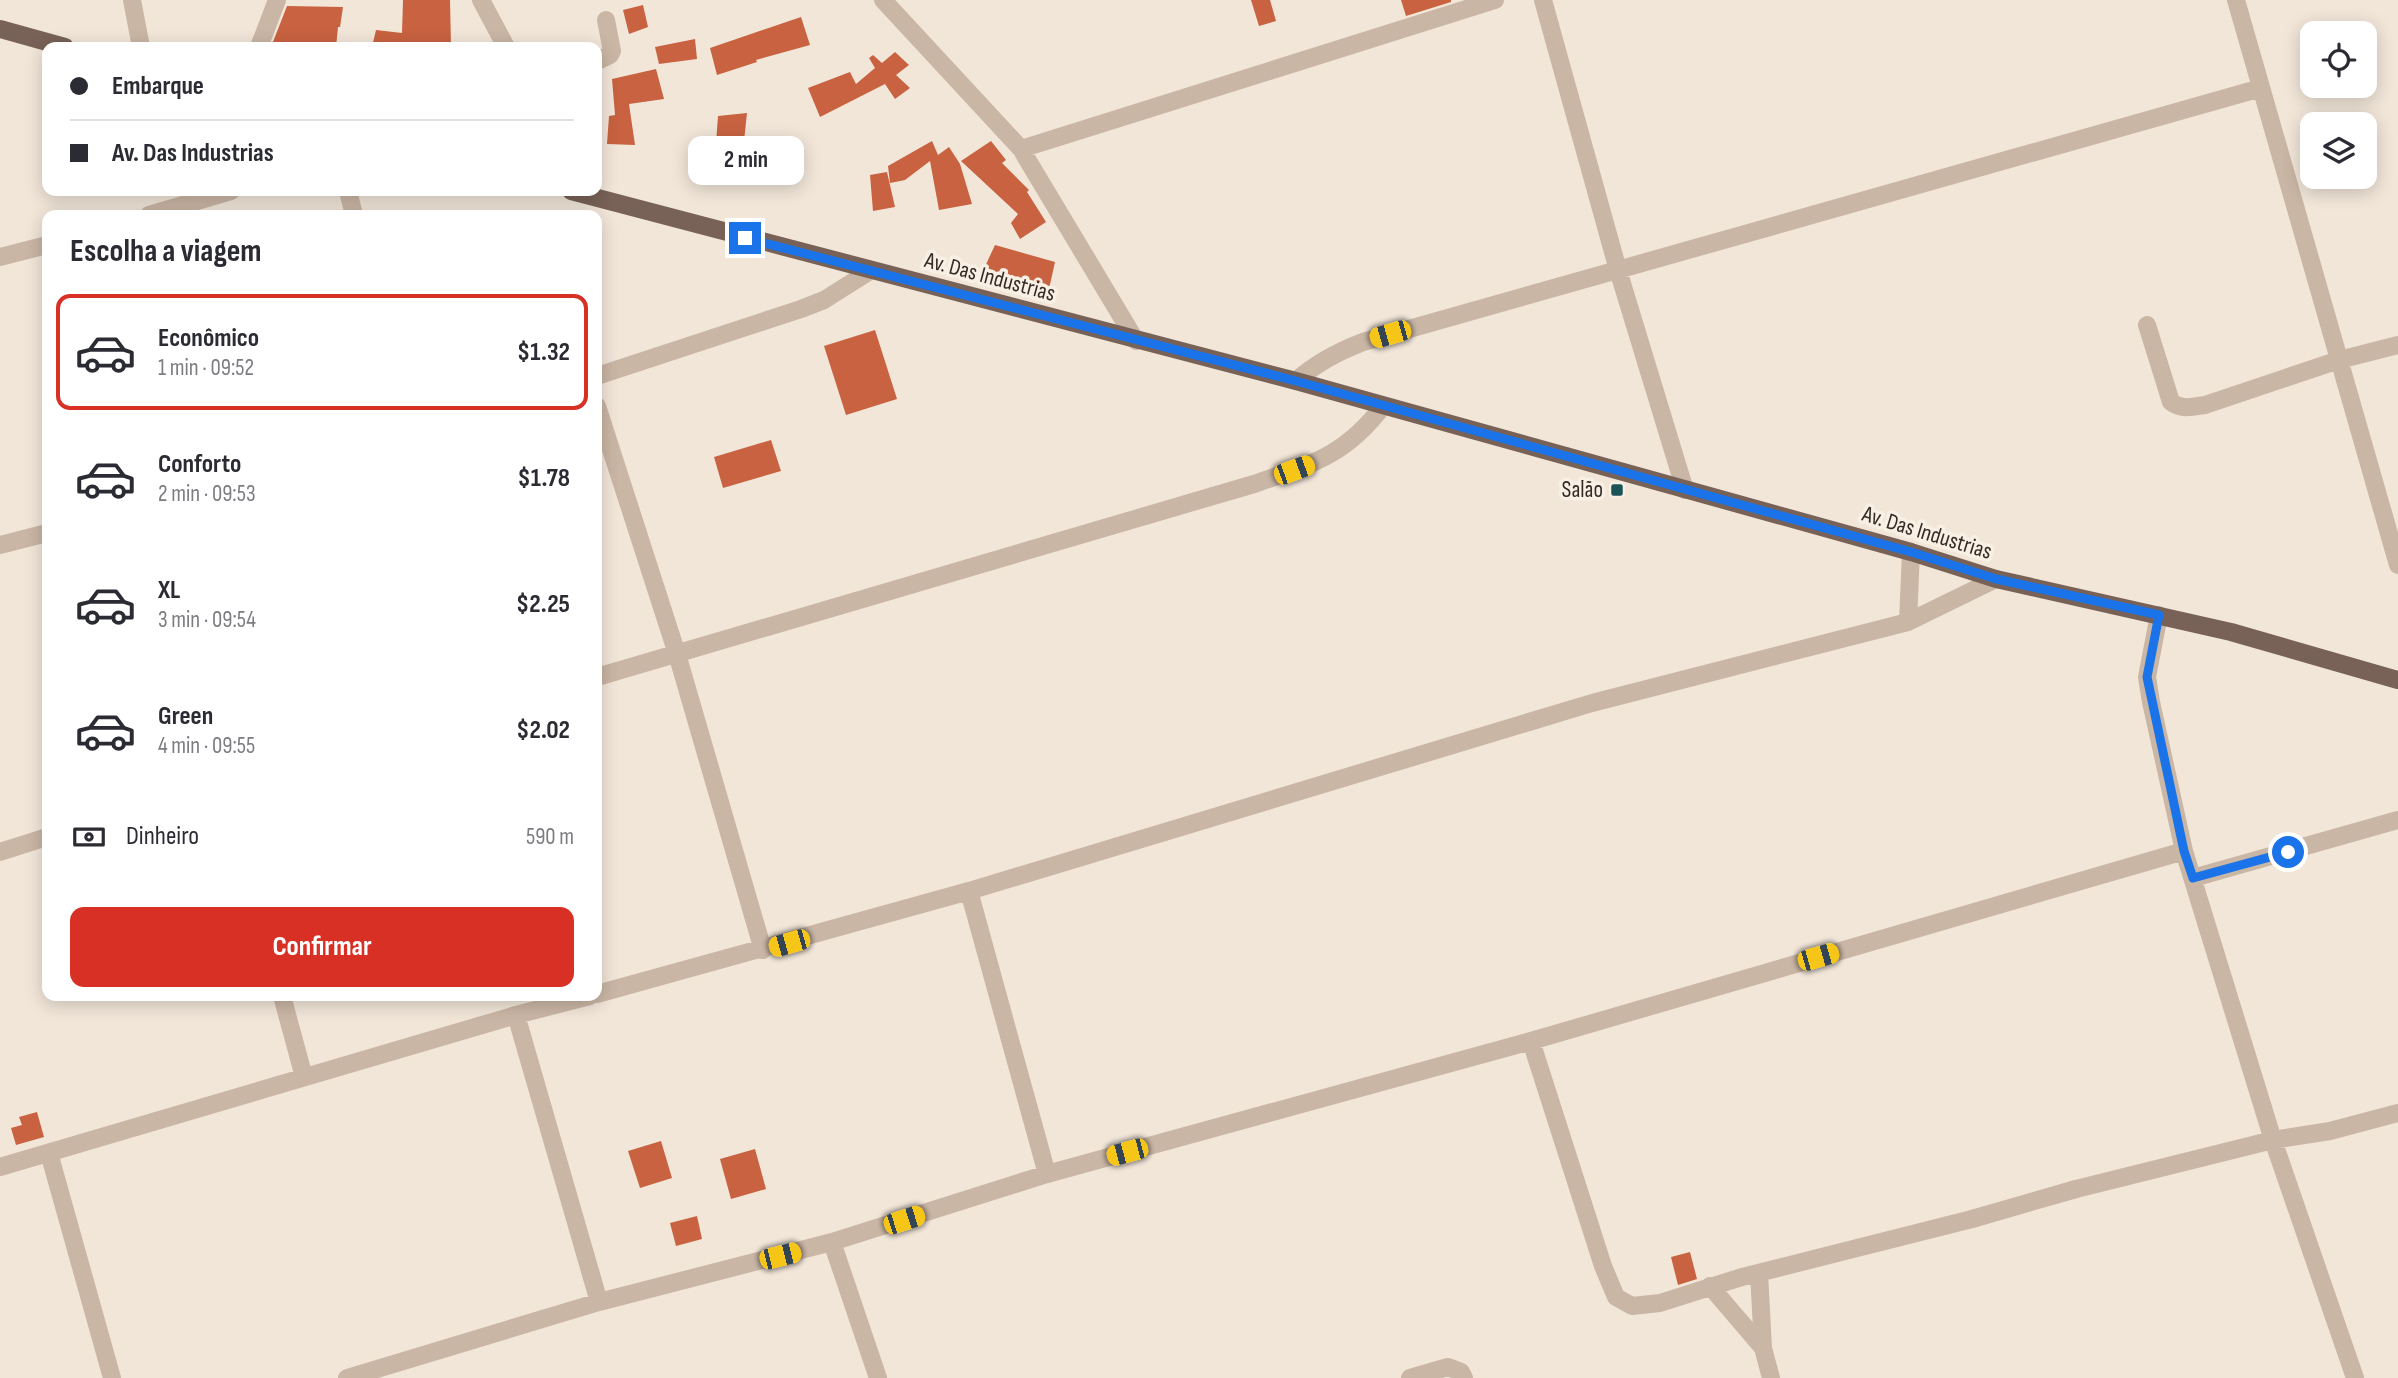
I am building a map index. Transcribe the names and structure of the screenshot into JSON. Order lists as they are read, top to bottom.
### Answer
{
  "streets": {
    "main road": ["Av. Das Industrias"]
  },
  "places": {
    "transit": ["Salão"]
  },
  "page": {
    "banner": ["Embarque", "Av. Das Industrias"],
    "bubble": "2 min",
    "heading": "Escolha a viagem",
    "list": [
      {
        "name": "Econômico",
        "note": "1 min · 09:52",
        "value": "$1.32"
      },
      {
        "name": "Conforto",
        "note": "2 min · 09:53",
        "value": "$1.78"
      },
      {
        "name": "XL",
        "note": "3 min · 09:54",
        "value": "$2.25"
      },
      {
        "name": "Green",
        "note": "4 min · 09:55",
        "value": "$2.02"
      }
    ],
    "pay": ["Dinheiro", "590 m"],
    "buttons": "Confirmar"
  }
}
